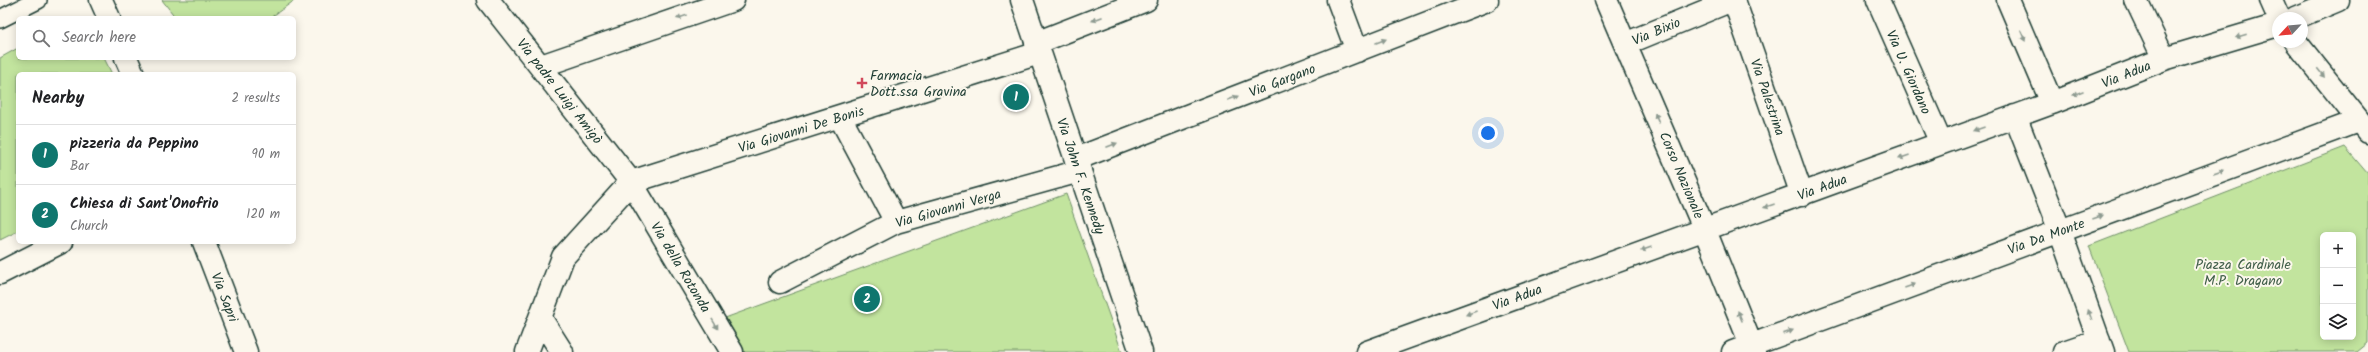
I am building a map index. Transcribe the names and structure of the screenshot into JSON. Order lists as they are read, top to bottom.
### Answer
{
  "streets": {
    "street": [
      "Via Bixio",
      "Via U. Giordano",
      "Via Adua",
      "Via Gargano",
      "Via padre Luigi Amigò",
      "Via Palestrina",
      "Via Giovanni De Bonis",
      "Corso Nazionale",
      "Via John F. Kennedy",
      "Via Giovanni Verga",
      "Via Da Monte",
      "Via della Rotonda",
      "Via Sapri"
    ]
  },
  "crossings": [
    ["Via Bixio", "Via Palestrina"],
    ["Via Bixio", "Corso Nazionale"],
    ["Via U. Giordano", "Via Adua"],
    ["Via Adua", "Via Palestrina"],
    ["Via Adua", "Corso Nazionale"],
    ["Via Gargano", "Via John F. Kennedy"],
    ["Via Gargano", "Via Giovanni Verga"],
    ["Via padre Luigi Amigò", "Via Giovanni De Bonis"],
    ["Via padre Luigi Amigò", "Via della Rotonda"],
    ["Via Giovanni De Bonis", "Via John F. Kennedy"],
    ["Via Giovanni De Bonis", "Via della Rotonda"],
    ["Corso Nazionale", "Via Da Monte"],
    ["Via John F. Kennedy", "Via Giovanni Verga"]
  ],
  "one_way": [
    "Via Adua",
    "Via Gargano",
    "Corso Nazionale",
    "Via Da Monte",
    "Via della Rotonda"
  ],
  "parks": ["Piazza Cardinale M.P. Dragano"],
  "places": {
    "health": ["Farmacia Dott.ssa Gravina"]
  },
  "north": "bottom left",
  "page": {
    "search": "Search here",
    "heading": ["Nearby", "2 results"],
    "pins": ["1", "2"],
    "list": [
      {
        "mark": "1",
        "name": "pizzeria da Peppino",
        "note": "Bar",
        "value": "90 m"
      },
      {
        "mark": "2",
        "name": "Chiesa di Sant'Onofrio",
        "note": "Church",
        "value": "120 m"
      }
    ],
    "map_buttons": ["+", "−"]
  }
}
